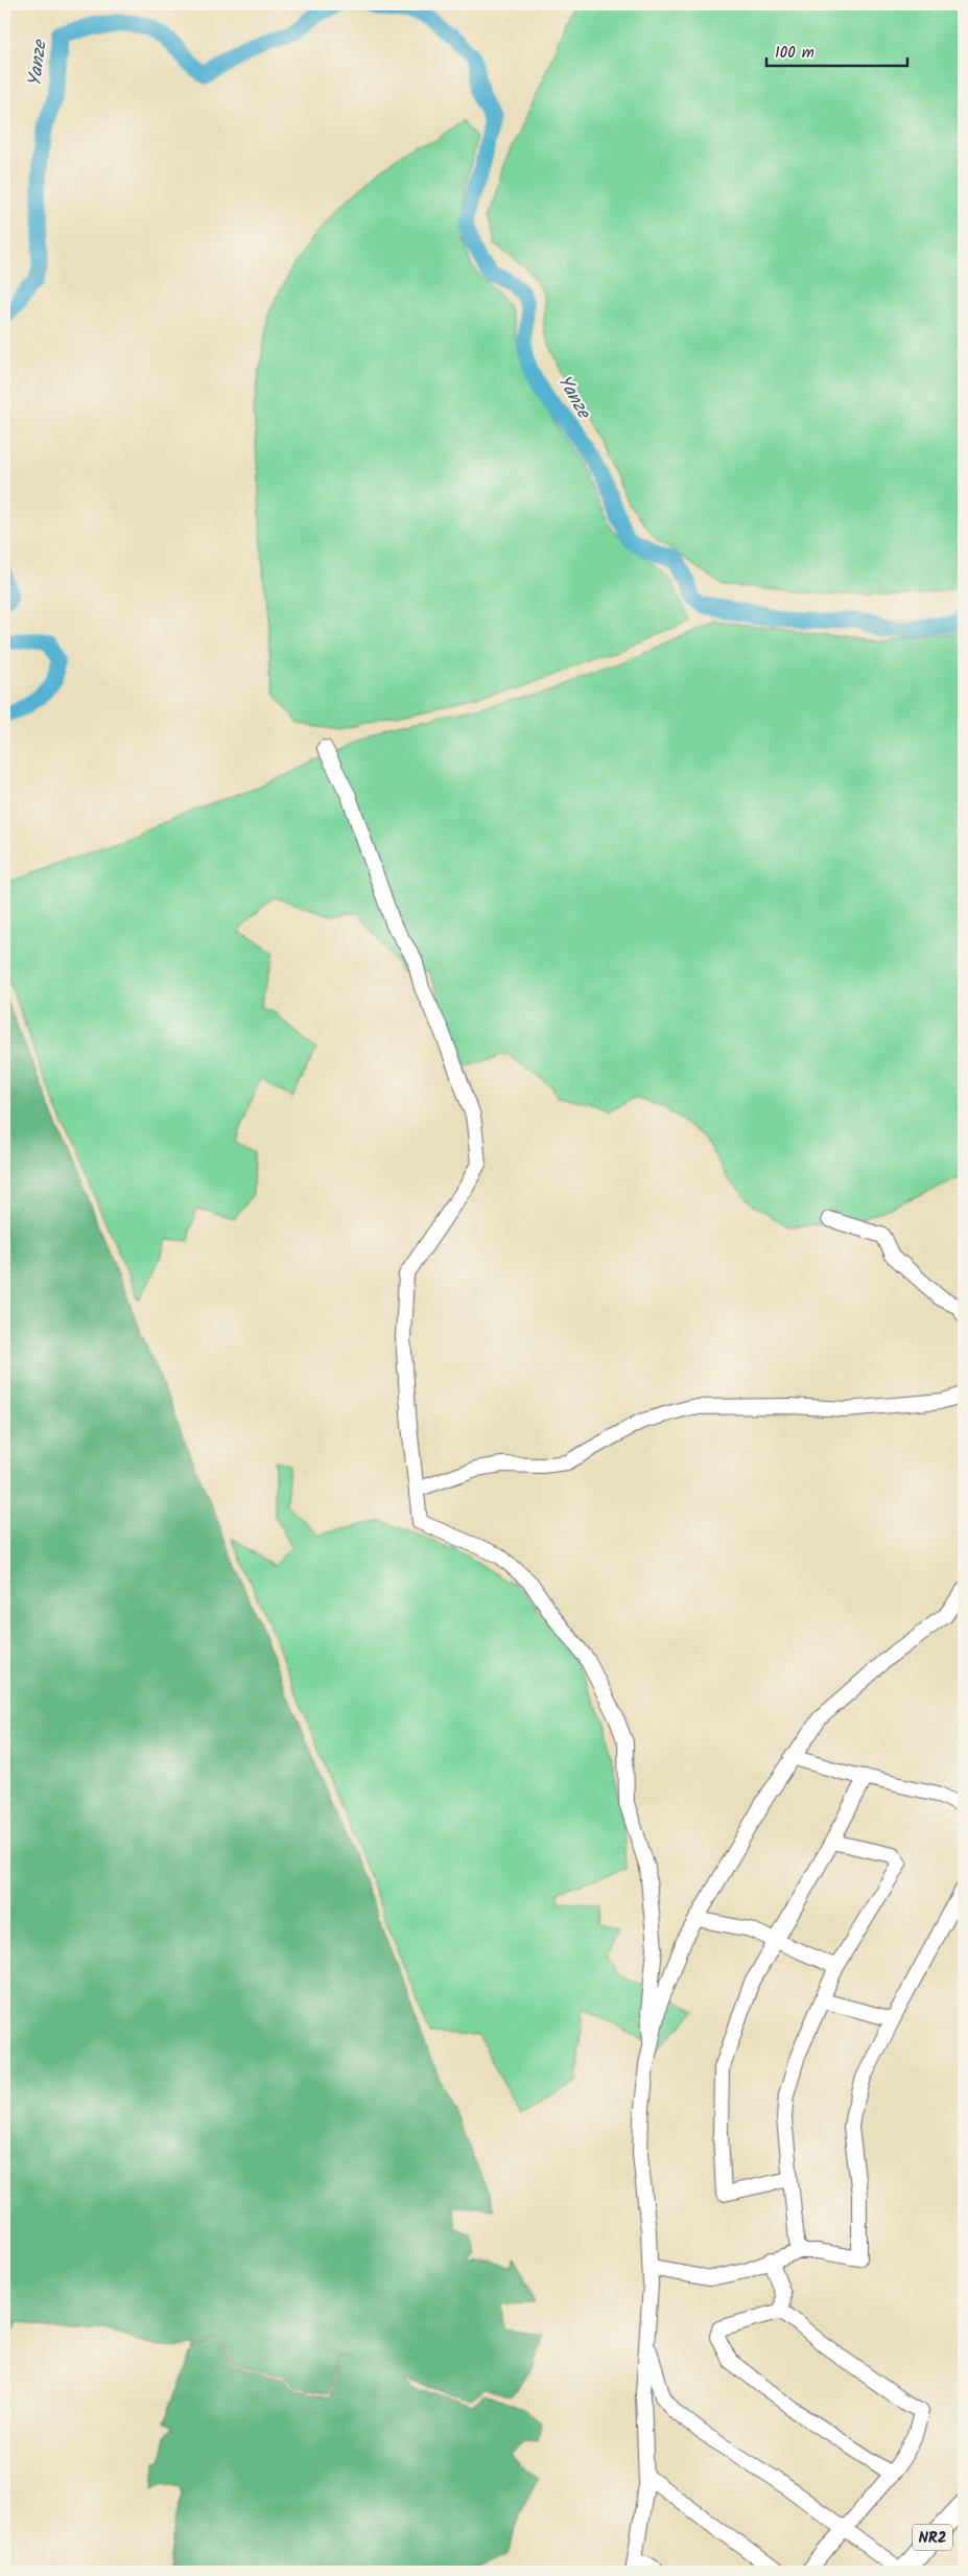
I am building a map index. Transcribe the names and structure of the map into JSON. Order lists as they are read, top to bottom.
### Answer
{
  "streets": {
    "highway": ["NR2"]
  },
  "water": ["Yanze"],
  "scale_bar": "100 m"
}
